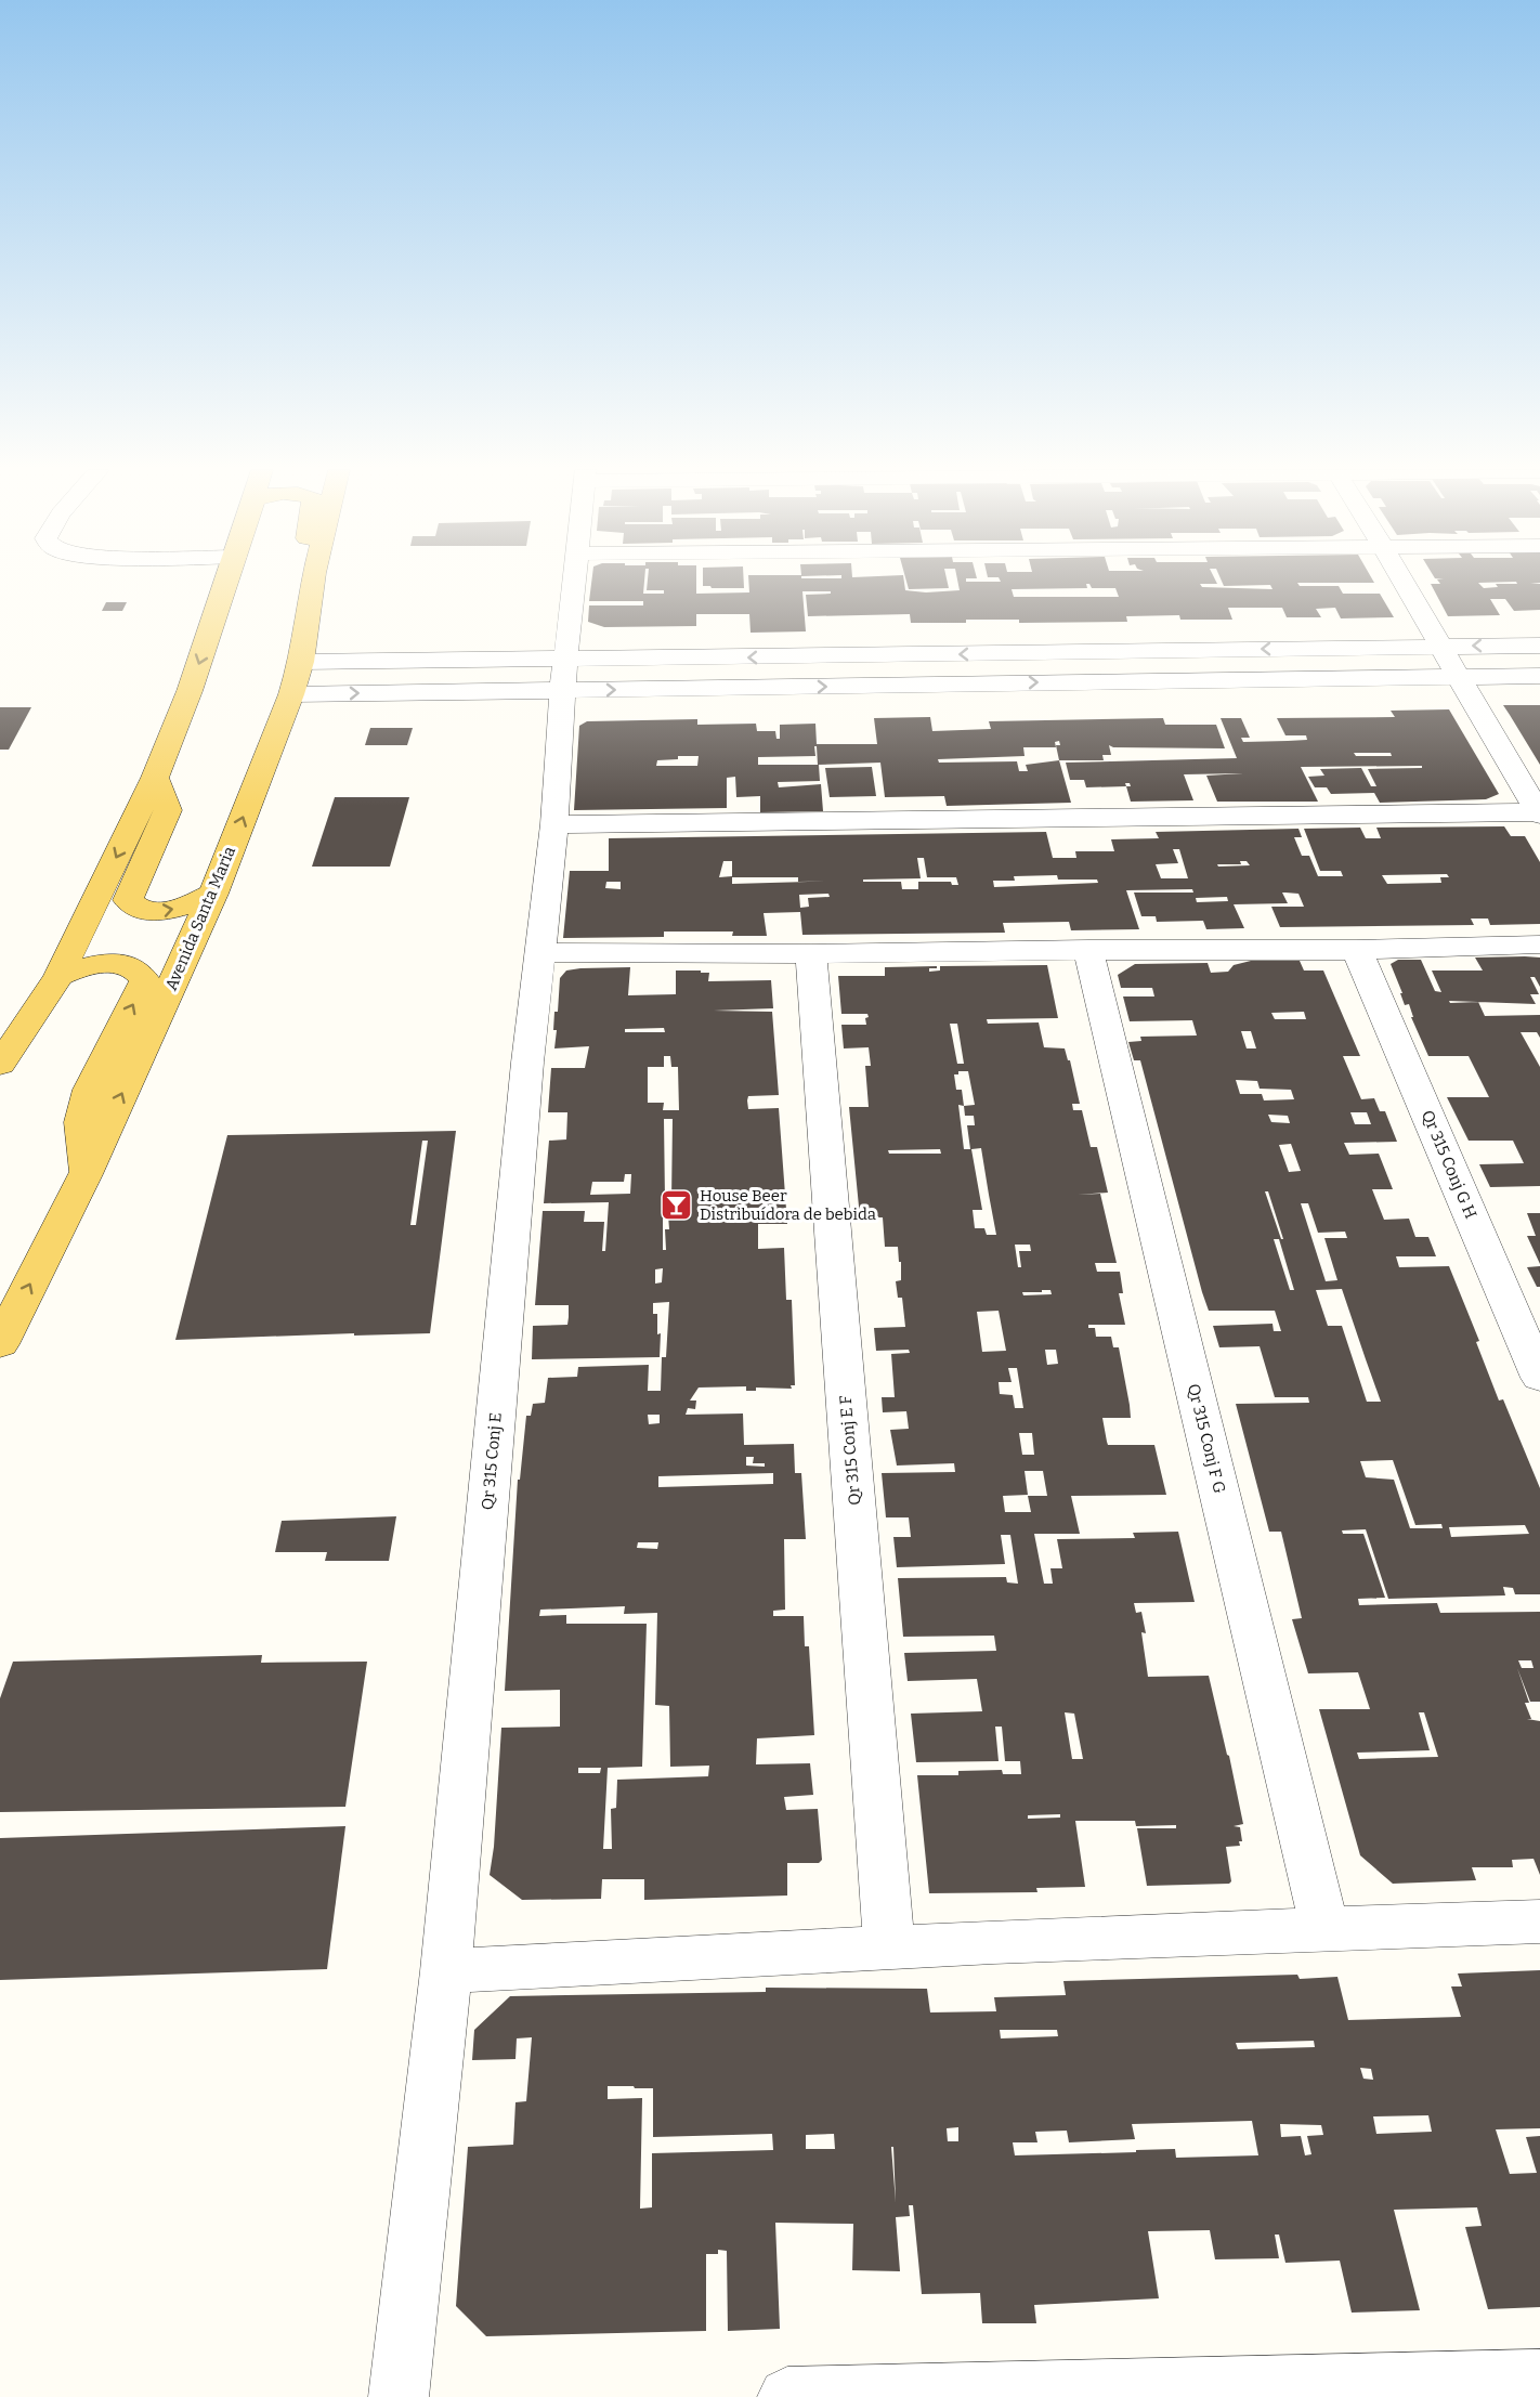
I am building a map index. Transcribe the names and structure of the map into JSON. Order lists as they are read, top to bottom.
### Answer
{
  "streets": {
    "main road": ["Avenida Santa Maria"],
    "street": [
      "Qr 315 Conj G H",
      "Qr 315 Conj F G",
      "Qr 315 Conj E F",
      "Qr 315 Conj E"
    ]
  },
  "places": {
    "bar": ["House Beer Distribuídora de bebida"]
  }
}
